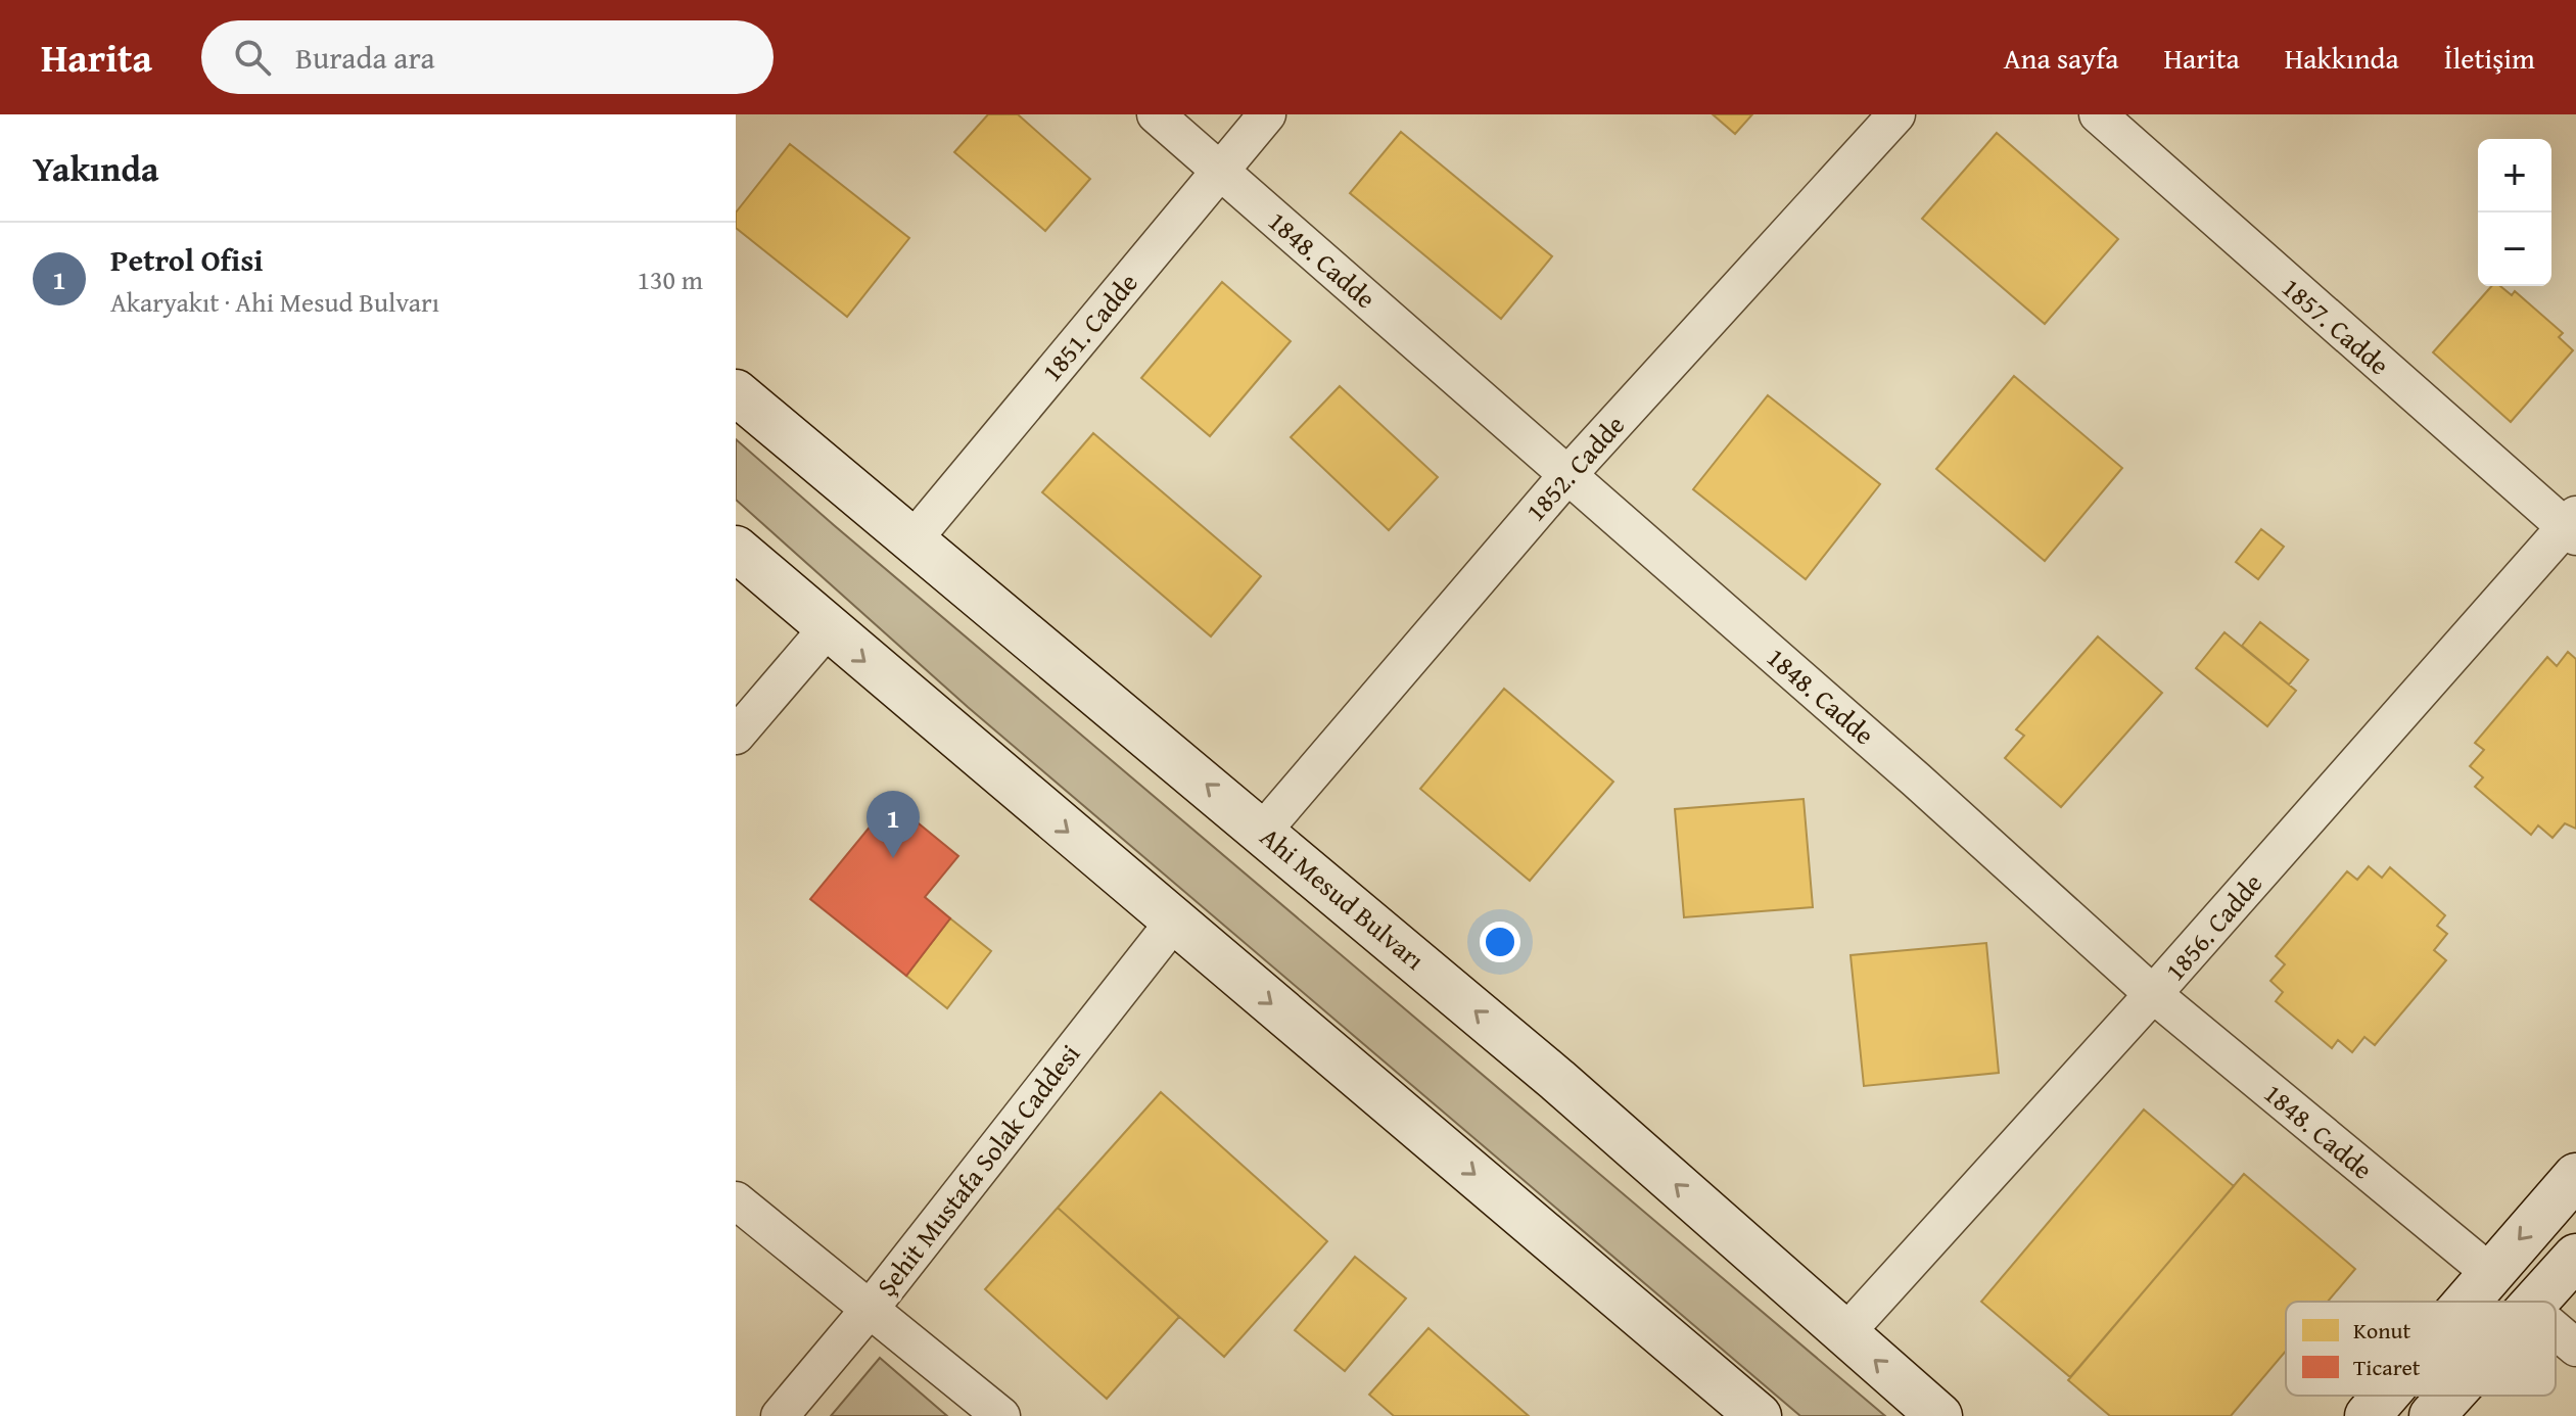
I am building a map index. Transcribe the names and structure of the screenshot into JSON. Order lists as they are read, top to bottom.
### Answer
{
  "streets": {
    "main road": ["Ahi Mesud Bulvarı"],
    "street": [
      "1848. Cadde",
      "1857. Cadde",
      "1851. Cadde",
      "1852. Cadde",
      "1856. Cadde",
      "Şehit Mustafa Solak Caddesi"
    ]
  },
  "crossings": [
    ["1848. Cadde", "1851. Cadde"],
    ["1848. Cadde", "1852. Cadde"],
    ["1848. Cadde", "1856. Cadde"],
    ["1857. Cadde", "1856. Cadde"],
    ["1851. Cadde", "Ahi Mesud Bulvarı"],
    ["1852. Cadde", "Ahi Mesud Bulvarı"],
    ["Ahi Mesud Bulvarı", "1856. Cadde"]
  ],
  "legend": ["Konut", "Ticaret"],
  "page": {
    "header": "Harita",
    "search": "Burada ara",
    "nav": [
      "Ana sayfa",
      "Harita",
      "Hakkında",
      "İletişim"
    ],
    "heading": "Yakında",
    "map_buttons": ["+", "−"],
    "list": [
      {
        "mark": "1",
        "name": "Petrol Ofisi",
        "note": "Akaryakıt · Ahi Mesud Bulvarı",
        "value": "130 m"
      }
    ],
    "pins": "1"
  }
}
